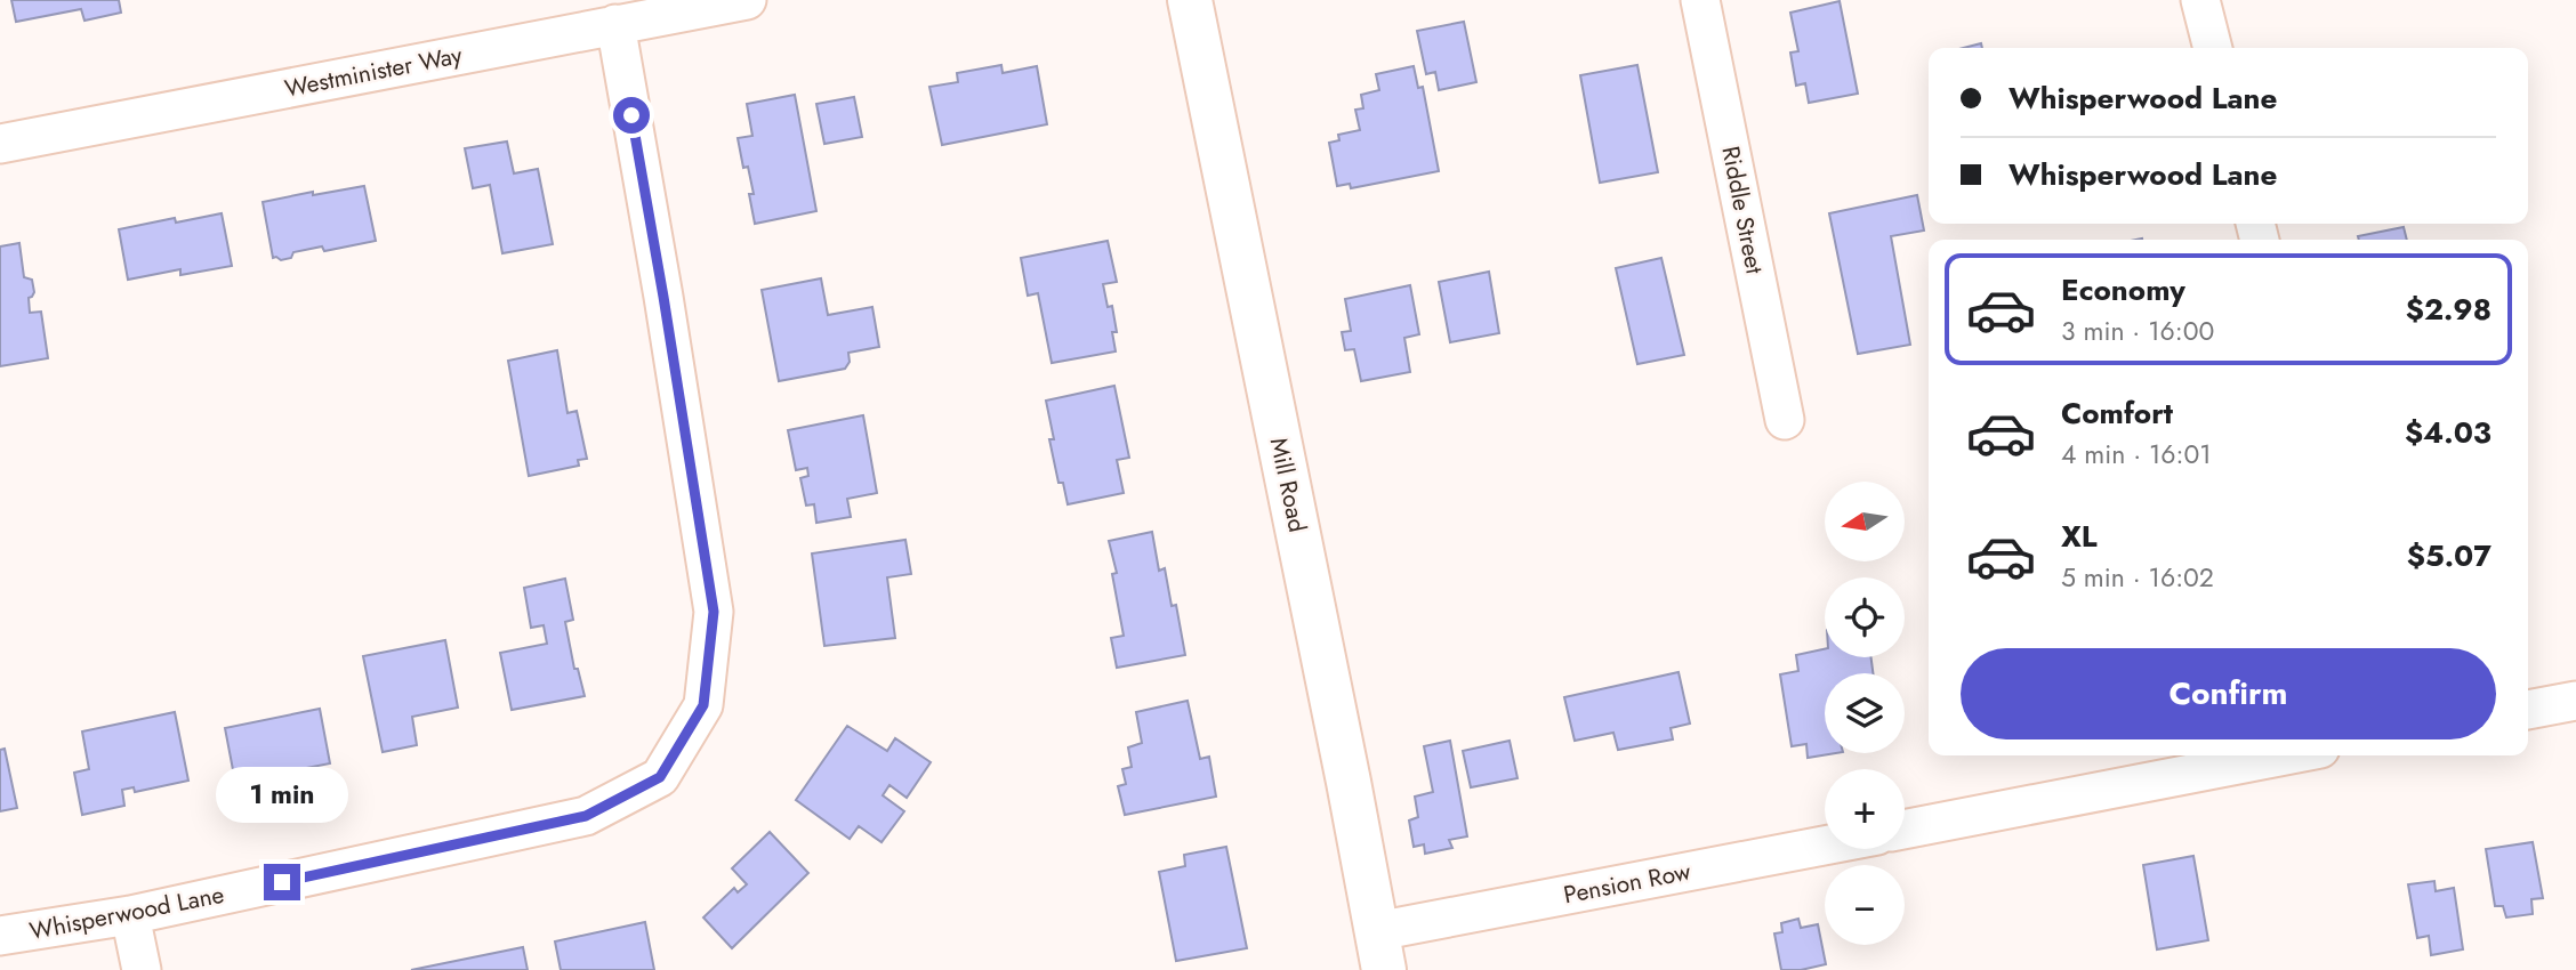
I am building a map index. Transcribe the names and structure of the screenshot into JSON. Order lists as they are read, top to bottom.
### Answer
{
  "streets": {
    "street": [
      "Westminister Way",
      "Riddle Street",
      "Mill Road",
      "Pension Row",
      "Whisperwood Lane"
    ]
  },
  "crossings": [
    ["Westminister Way", "Whisperwood Lane"],
    ["Mill Road", "Pension Row"]
  ],
  "north": "left",
  "page": {
    "banner": ["Whisperwood Lane", "Whisperwood Lane"],
    "list": [
      {
        "name": "Economy",
        "note": "3 min · 16:00",
        "value": "$2.98"
      },
      {
        "name": "Comfort",
        "note": "4 min · 16:01",
        "value": "$4.03"
      },
      {
        "name": "XL",
        "note": "5 min · 16:02",
        "value": "$5.07"
      }
    ],
    "map_buttons": ["+", "−"],
    "buttons": "Confirm",
    "bubble": "1 min"
  }
}
